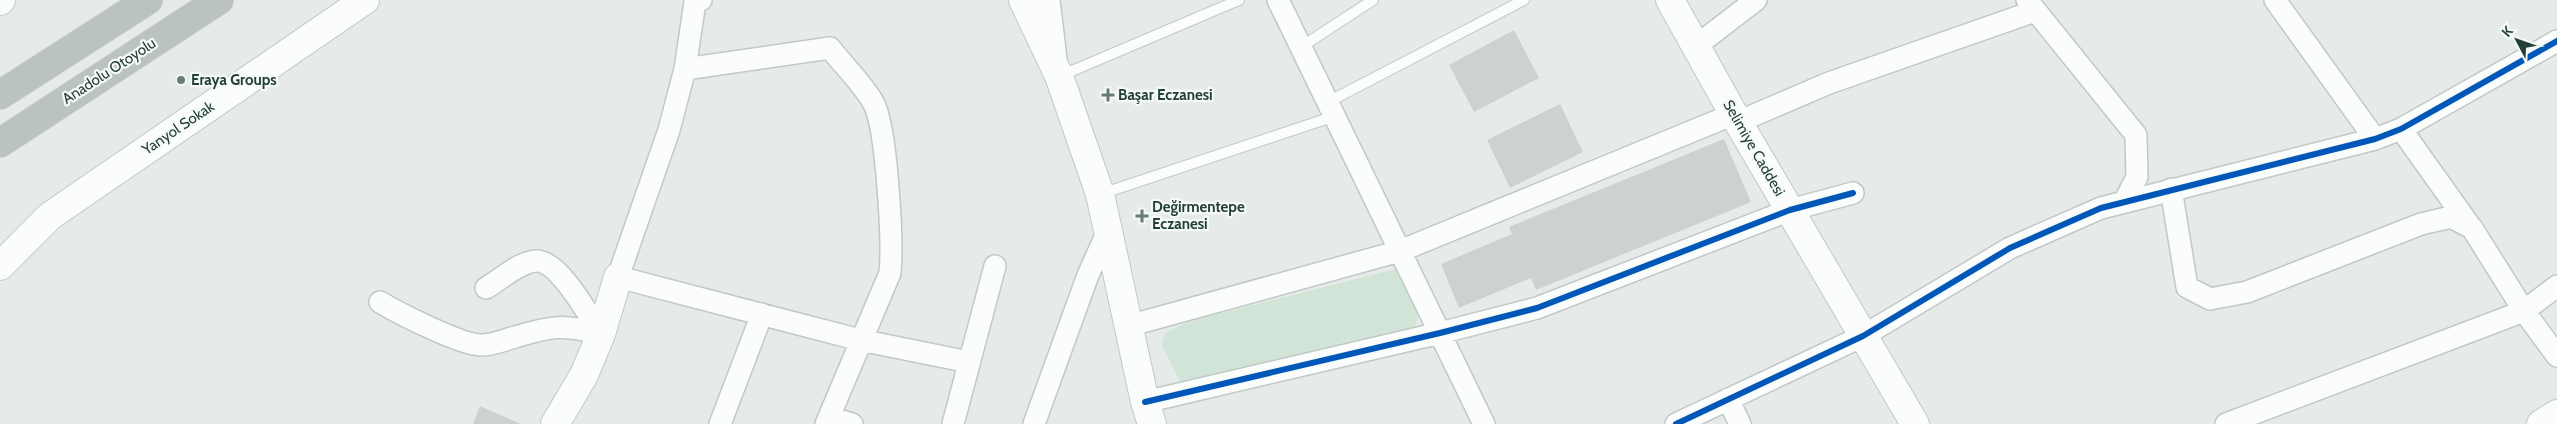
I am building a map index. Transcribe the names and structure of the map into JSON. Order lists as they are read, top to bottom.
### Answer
{
  "streets": {
    "highway": ["Anadolu Otoyolu"],
    "street": ["Yanyol Sokak", "Selimiye Caddesi"]
  },
  "places": {
    "other": ["Eraya Groups"],
    "health": ["Başar Eczanesi", "Değirmentepe Eczanesi"]
  },
  "north": "top left"
}
